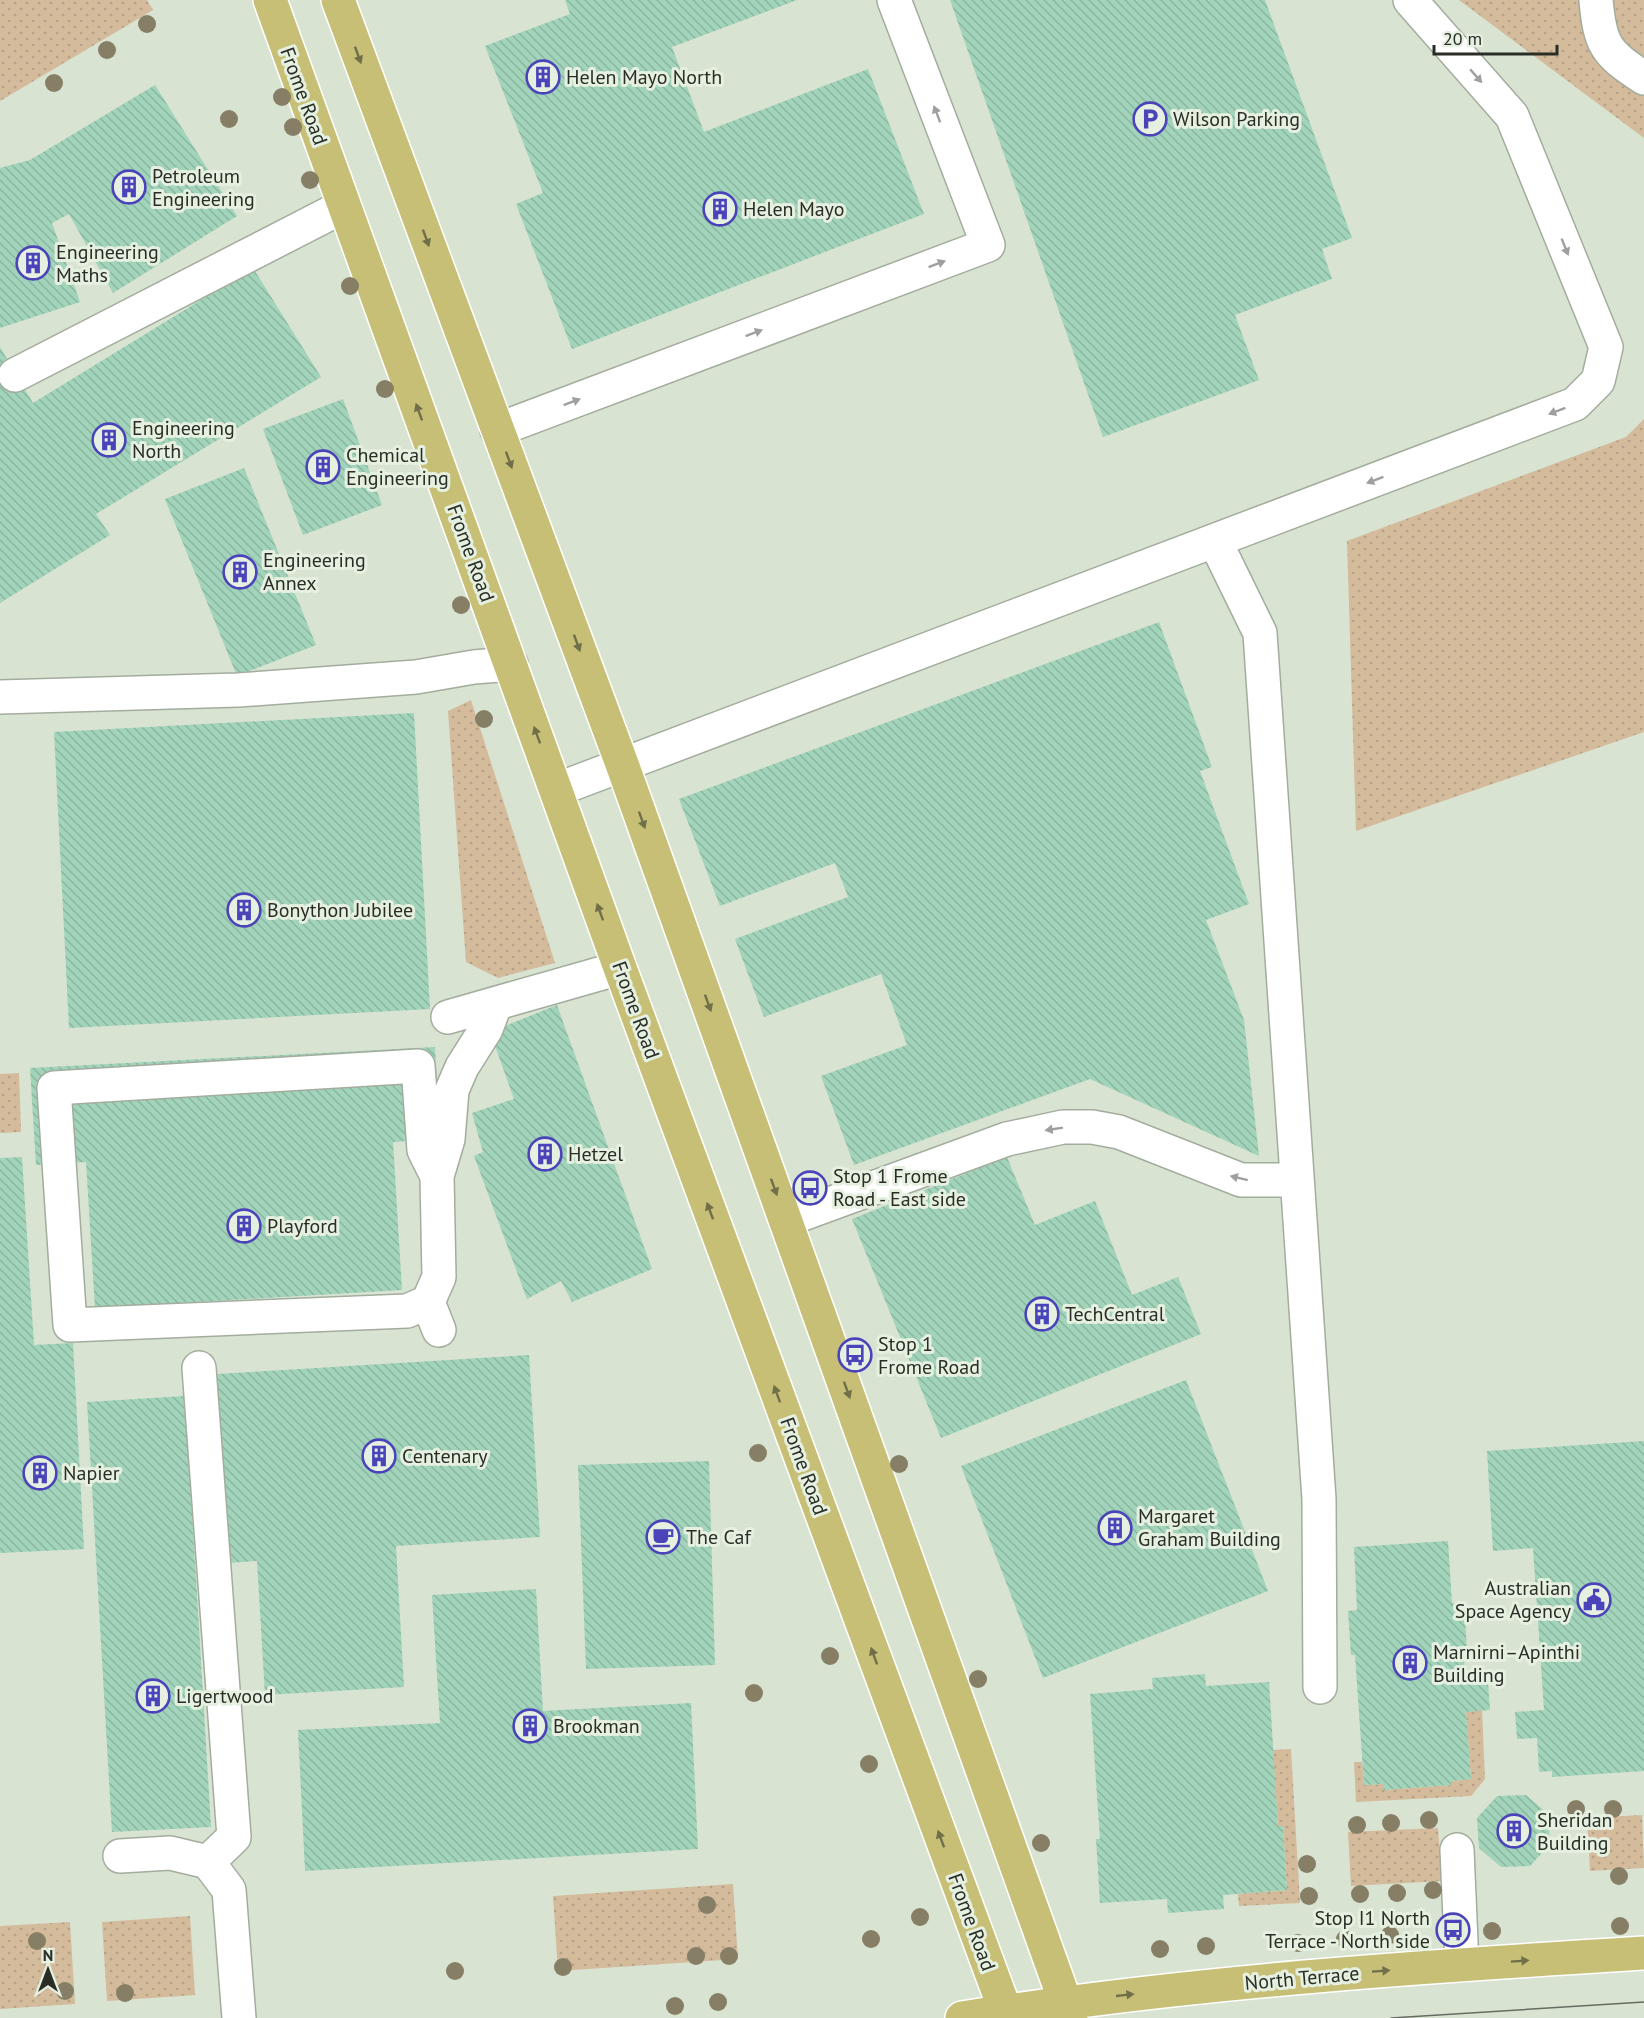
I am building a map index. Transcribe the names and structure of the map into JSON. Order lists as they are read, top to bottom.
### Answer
{
  "streets": {
    "main road": ["Frome Road", "North Terrace"]
  },
  "crossings": [
    ["Frome Road", "North Terrace"]
  ],
  "one_way": ["North Terrace"],
  "places": {
    "building": [
      "Helen Mayo North",
      "Petroleum Engineering",
      "Helen Mayo",
      "Engineering Maths",
      "Engineering North",
      "Chemical Engineering",
      "Engineering Annex",
      "Bonython Jubilee",
      "Hetzel",
      "Playford",
      "TechCentral",
      "Centenary",
      "Napier",
      "Margaret Graham Building",
      "Marnirni–Apinthi Building",
      "Ligertwood",
      "Brookman",
      "Sheridan Building"
    ],
    "parking": ["Wilson Parking"],
    "bus stop": ["Stop 1 Frome Road - East side", "Stop 1 Frome Road", "Stop I1 North Terrace - North side"],
    "cafe": ["The Caf"],
    "public building": ["Australian Space Agency"]
  },
  "scale_bar": "20 m",
  "north": "top"
}
